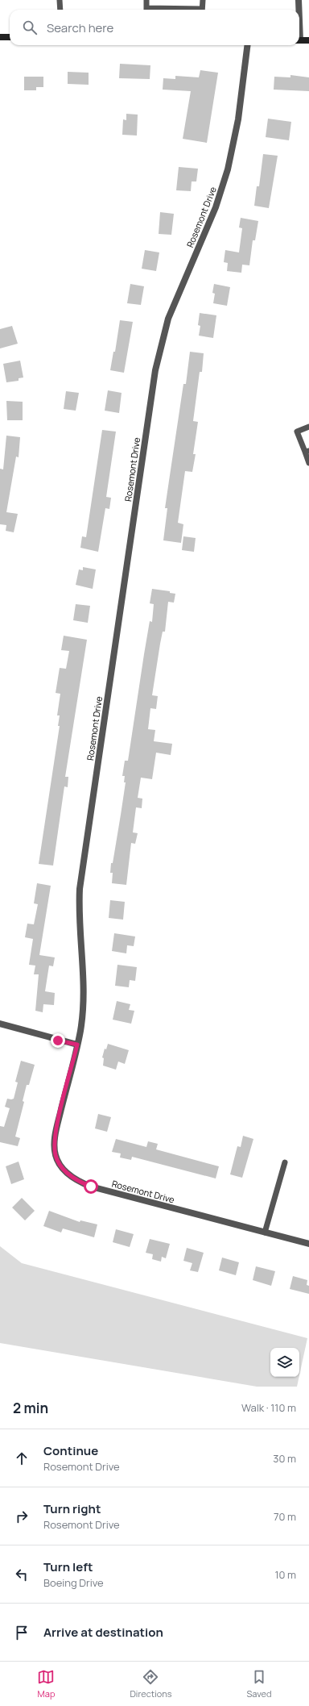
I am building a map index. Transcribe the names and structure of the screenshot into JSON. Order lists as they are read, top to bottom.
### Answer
{
  "streets": {
    "street": ["Rosemont Drive"]
  },
  "page": {
    "search": "Search here",
    "heading": ["2 min", "Walk · 110 m"],
    "list": [
      ["Continue", "Rosemont Drive", "30 m"],
      ["Turn right", "Rosemont Drive", "70 m"],
      ["Turn left", "Boeing Drive", "10 m"],
      "Arrive at destination"
    ],
    "nav": ["Map", "Directions", "Saved"]
  }
}
